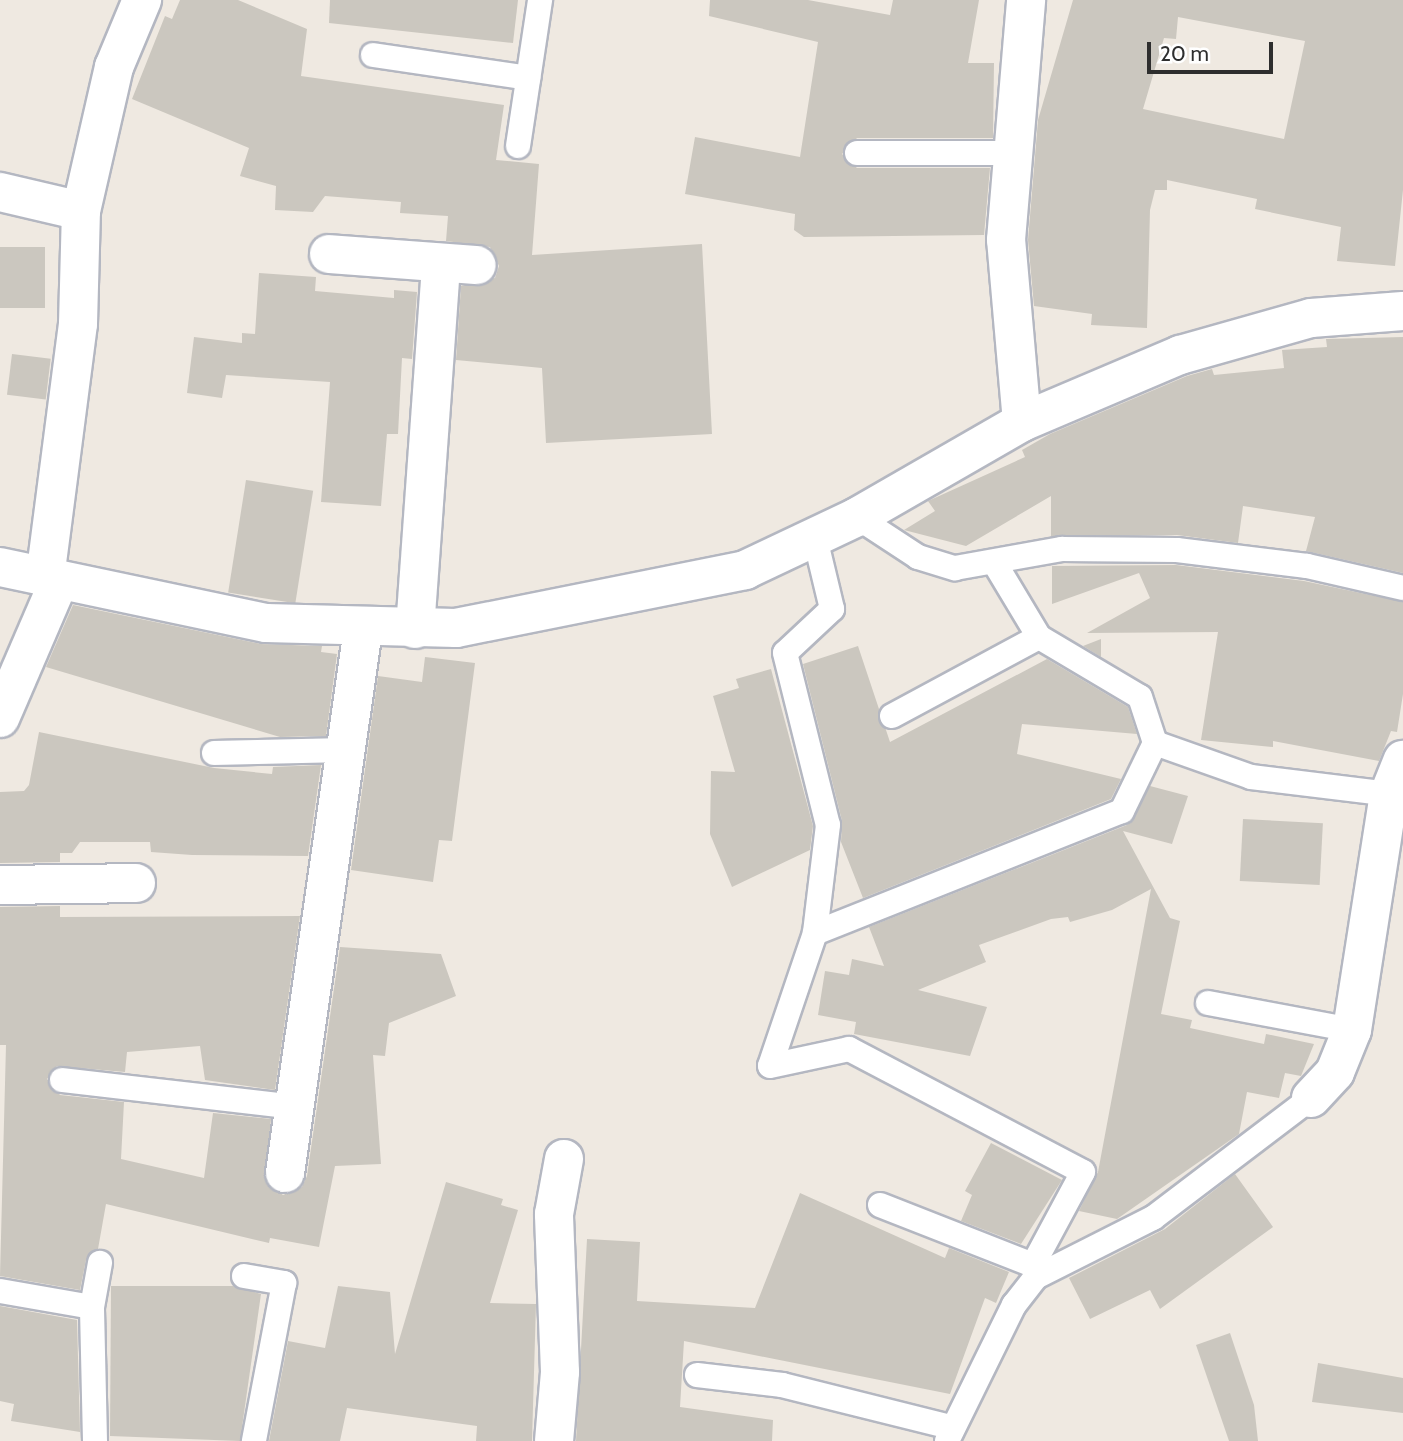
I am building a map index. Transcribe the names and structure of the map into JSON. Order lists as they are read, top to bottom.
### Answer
{
  "scale_bar": "20 m"
}
